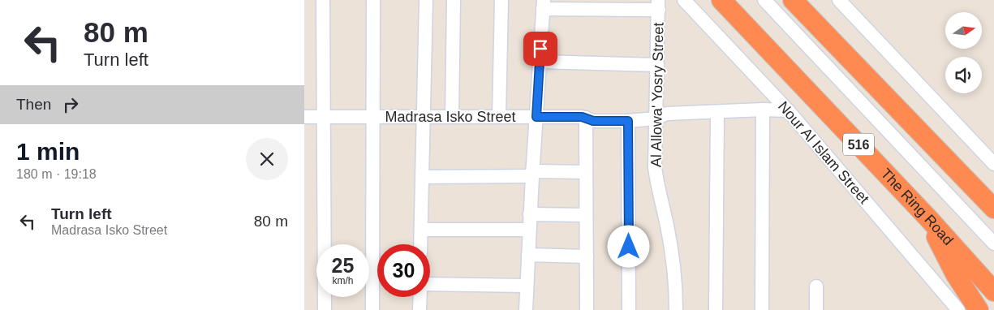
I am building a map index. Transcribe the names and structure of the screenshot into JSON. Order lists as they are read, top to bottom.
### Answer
{
  "streets": {
    "highway": ["516", "The Ring Road"],
    "street": ["Al Allowa' Yosry Street", "Madrasa Isko Street", "Nour Al Islam Street"]
  },
  "crossings": [
    ["Al Allowa' Yosry Street", "Madrasa Isko Street"],
    ["Madrasa Isko Street", "Nour Al Islam Street"]
  ],
  "north": "right",
  "page": {
    "turn": ["80 m", "Turn left"],
    "then": "Then",
    "heading": ["1 min", "180 m · 19:18"],
    "list": [
      {
        "name": "Turn left",
        "note": "Madrasa Isko Street",
        "value": "80 m"
      }
    ],
    "speed": "25 km/h",
    "limit": "30"
  }
}
